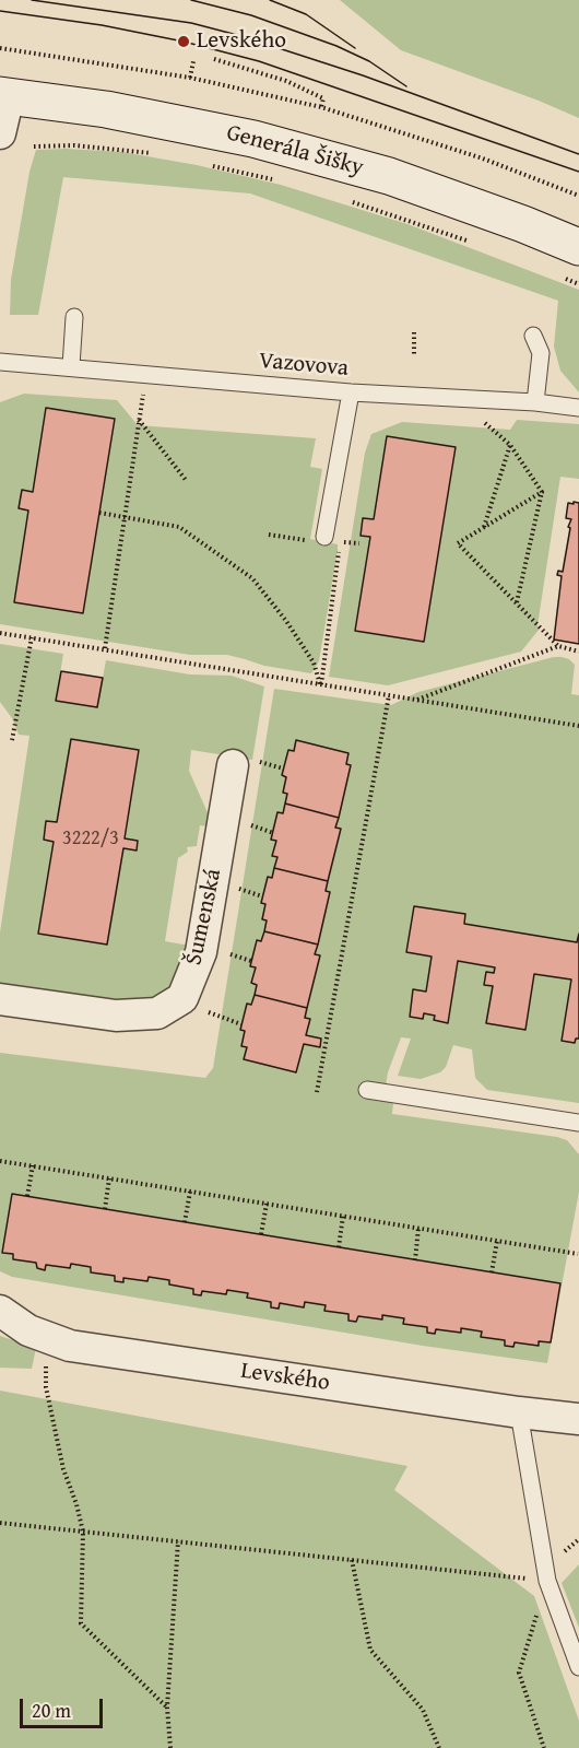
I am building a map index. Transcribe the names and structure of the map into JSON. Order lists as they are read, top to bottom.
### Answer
{
  "streets": {
    "main road": ["Generála Šišky"],
    "street": ["Šumenská", "Levského"],
    "lane": ["Vazovova"]
  },
  "places": ["Levského"],
  "house_numbers": ["3222/3"],
  "scale_bar": "20 m"
}
